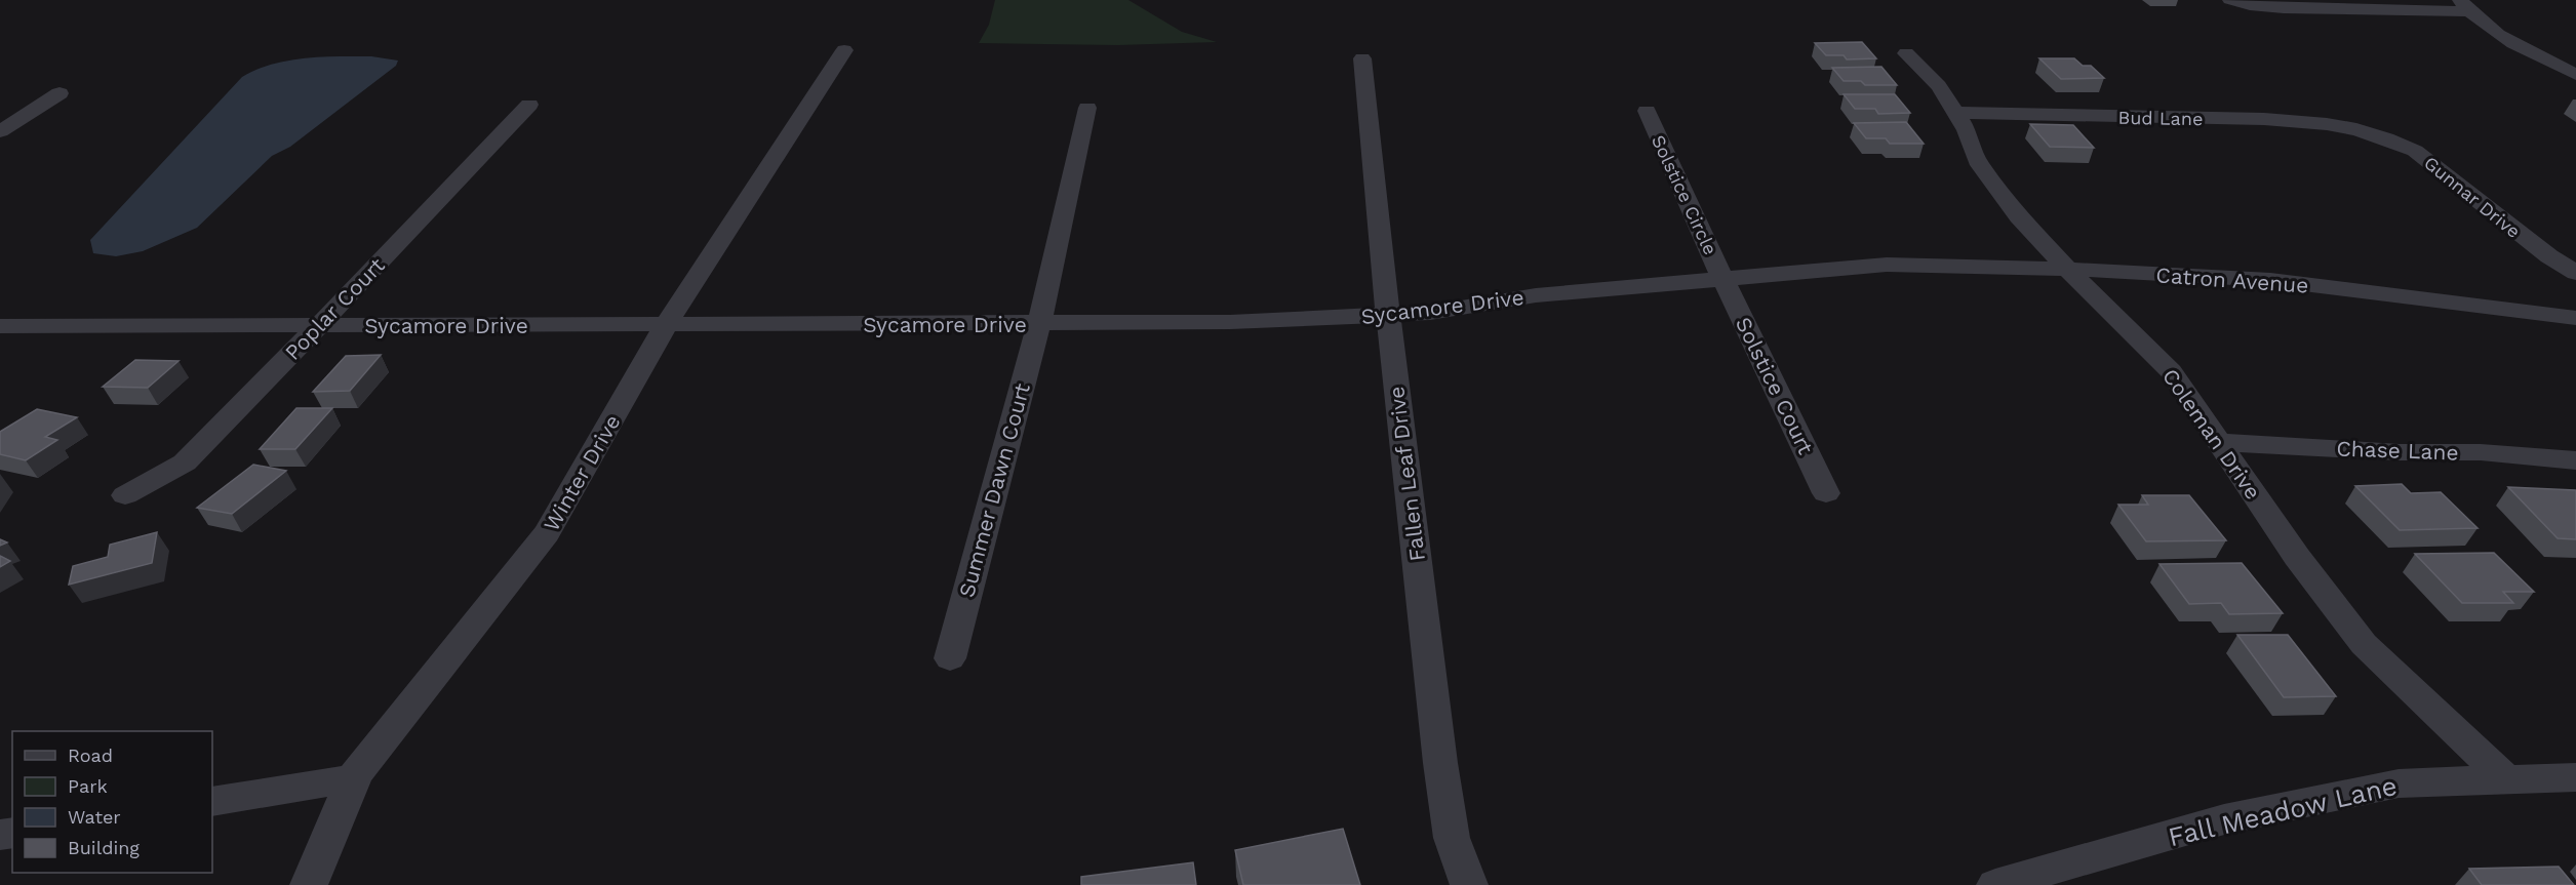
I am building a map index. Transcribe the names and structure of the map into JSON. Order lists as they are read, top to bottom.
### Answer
{
  "streets": {
    "street": [
      "Bud Lane",
      "Solstice Circle",
      "Gunnar Drive",
      "Catron Avenue",
      "Sycamore Drive",
      "Poplar Court",
      "Solstice Court",
      "Coleman Drive",
      "Chase Lane",
      "Winter Drive",
      "Fallen Leaf Drive",
      "Summer Dawn Court",
      "Fall Meadow Lane"
    ]
  },
  "crossings": [
    ["Bud Lane", "Gunnar Drive"],
    ["Bud Lane", "Coleman Drive"],
    ["Solstice Circle", "Sycamore Drive"],
    ["Solstice Circle", "Solstice Court"],
    ["Catron Avenue", "Sycamore Drive"],
    ["Catron Avenue", "Coleman Drive"],
    ["Sycamore Drive", "Poplar Court"],
    ["Sycamore Drive", "Solstice Court"],
    ["Sycamore Drive", "Winter Drive"],
    ["Sycamore Drive", "Fallen Leaf Drive"],
    ["Sycamore Drive", "Summer Dawn Court"],
    ["Coleman Drive", "Chase Lane"],
    ["Coleman Drive", "Fall Meadow Lane"]
  ],
  "legend": [
    "Road",
    "Park",
    "Water",
    "Building"
  ]
}
